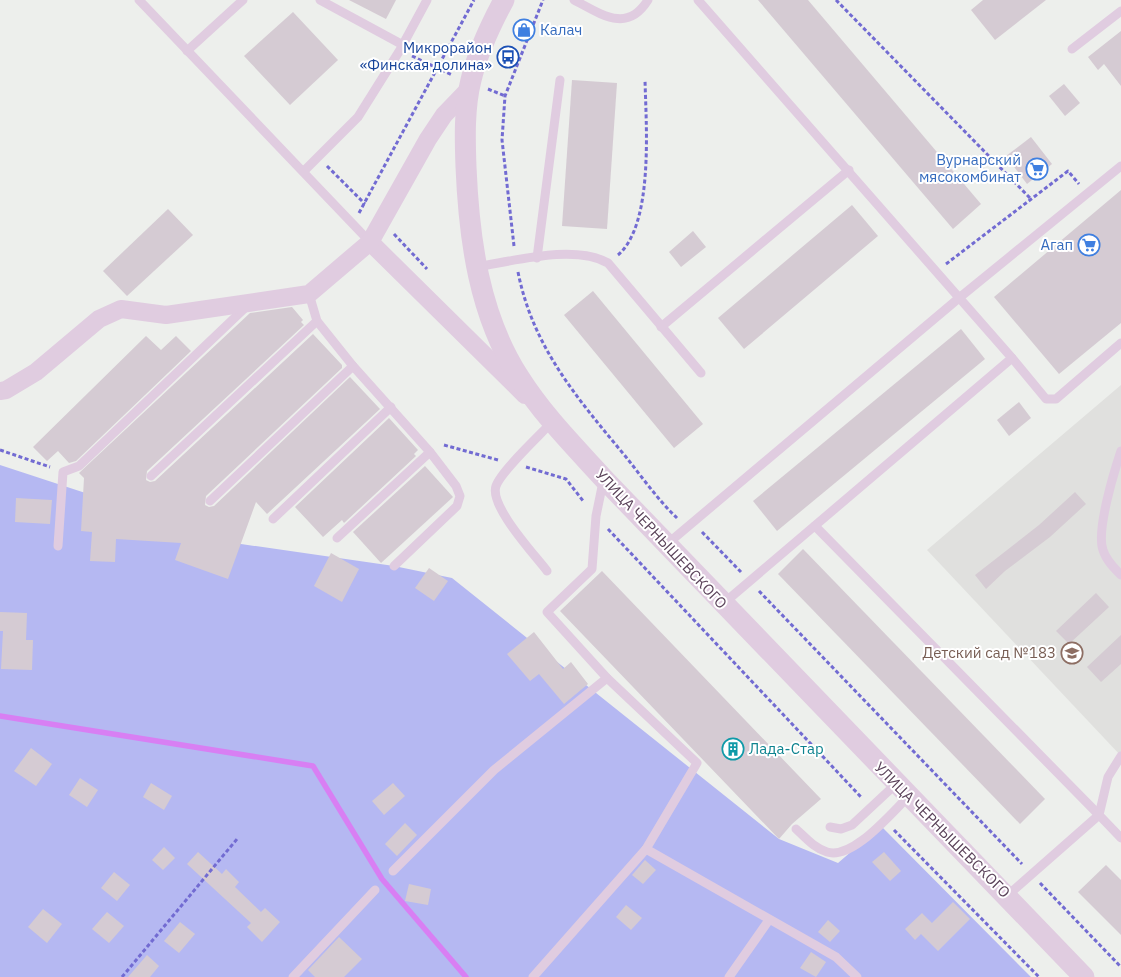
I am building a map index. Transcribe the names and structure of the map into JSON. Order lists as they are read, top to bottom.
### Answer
{
  "streets": {
    "street": ["УЛИЦА ЧЕРНЫШЕВСКОГО"]
  },
  "places": {
    "shop": ["Калач"],
    "bus stop": ["Микрорайон «Финская долина»"],
    "supermarket": ["Вурнарский мясокомбинат", "Агап"],
    "school or university": ["Детский сад №183"],
    "building": ["Лада-Стар"]
  }
}
